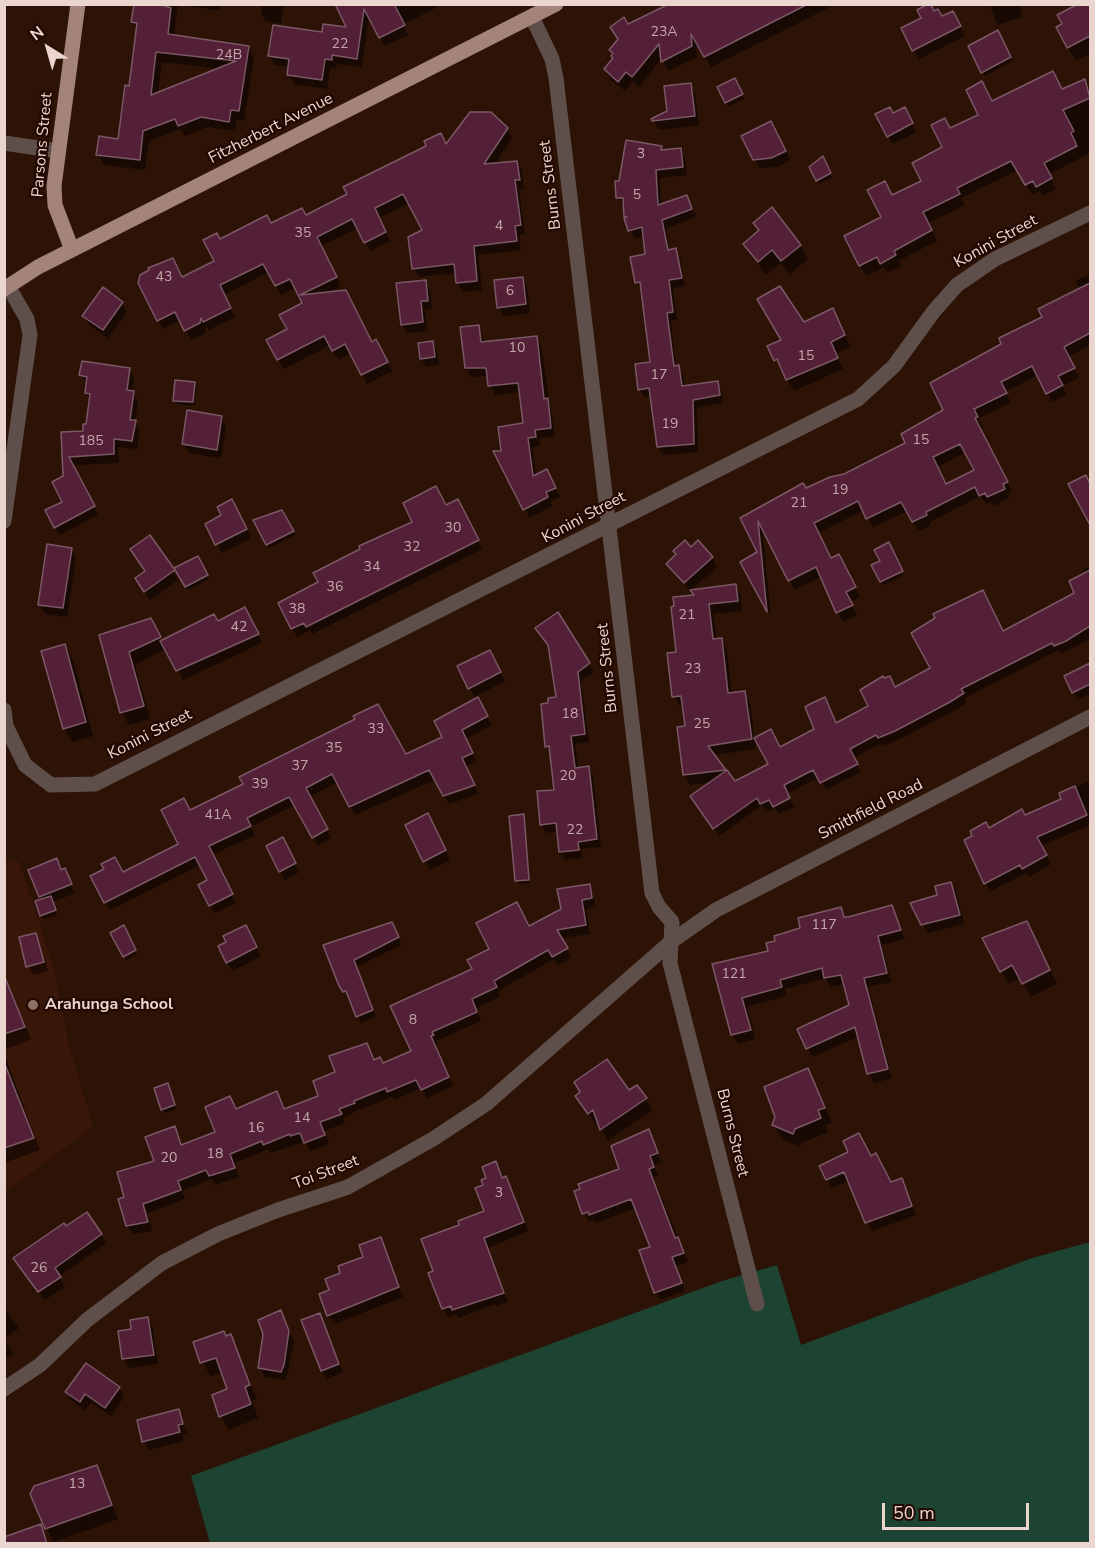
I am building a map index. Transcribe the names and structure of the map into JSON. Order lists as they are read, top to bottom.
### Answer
{
  "streets": {
    "main road": ["Fitzherbert Avenue", "Parsons Street"],
    "street": [
      "Burns Street",
      "Konini Street",
      "Smithfield Road",
      "Toi Street"
    ]
  },
  "crossings": [
    ["Fitzherbert Avenue", "Parsons Street"],
    ["Fitzherbert Avenue", "Burns Street"],
    ["Burns Street", "Konini Street"],
    ["Burns Street", "Smithfield Road"],
    ["Burns Street", "Toi Street"],
    ["Smithfield Road", "Toi Street"]
  ],
  "places": ["Arahunga School"],
  "house_numbers": [
    "23A",
    "22",
    "24B",
    "3",
    "5",
    "4",
    "35",
    "43",
    "6",
    "10",
    "15",
    "17",
    "19",
    "15",
    "185",
    "19",
    "21",
    "30",
    "32",
    "34",
    "36",
    "38",
    "21",
    "42",
    "23",
    "18",
    "25",
    "33",
    "35",
    "37",
    "20",
    "39",
    "41A",
    "22",
    "117",
    "121",
    "8",
    "14",
    "16",
    "18",
    "20",
    "3",
    "26",
    "13"
  ],
  "scale_bar": "50 m",
  "north": "top left"
}
